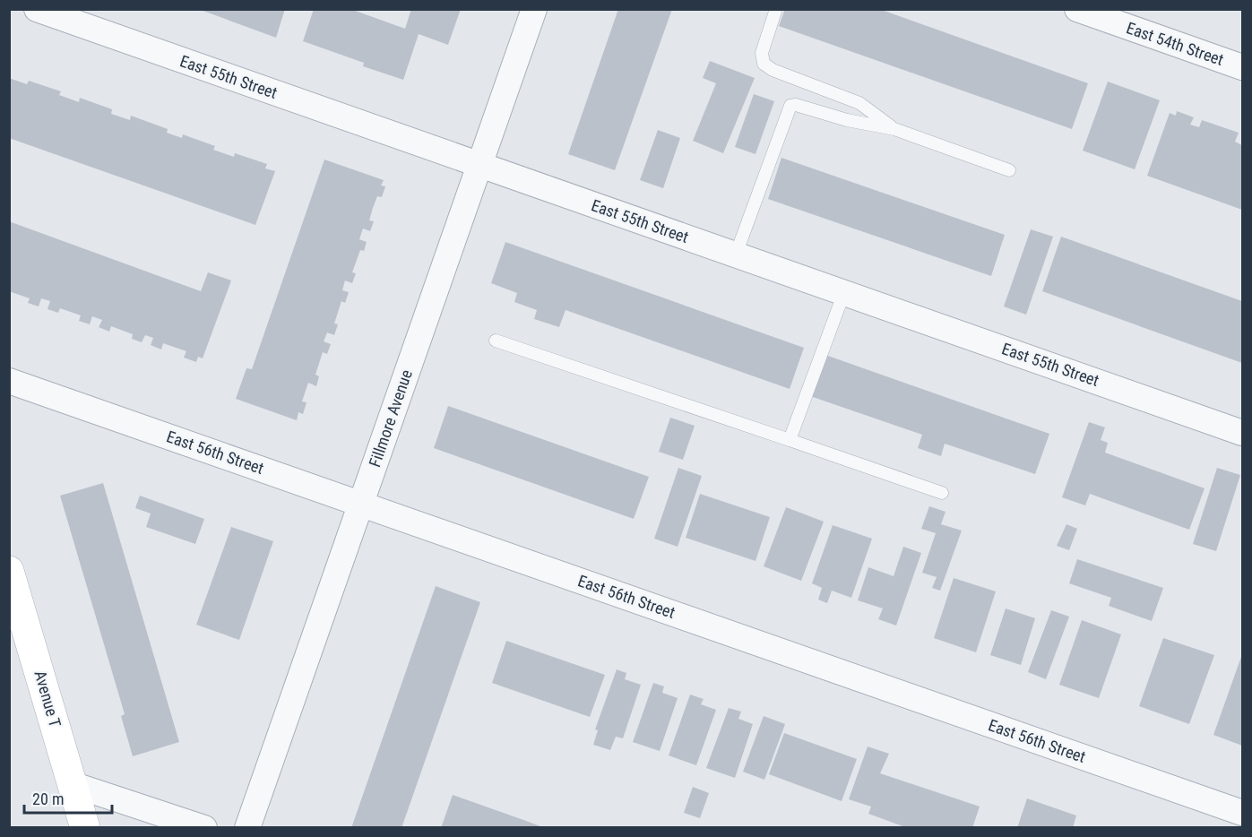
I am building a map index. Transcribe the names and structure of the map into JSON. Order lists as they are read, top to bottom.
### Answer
{
  "streets": {
    "main road": ["Avenue T"],
    "street": [
      "East 54th Street",
      "East 55th Street",
      "Fillmore Avenue",
      "East 56th Street"
    ]
  },
  "crossings": [
    ["East 55th Street", "Fillmore Avenue"],
    ["Fillmore Avenue", "East 56th Street"]
  ],
  "scale_bar": "20 m"
}
